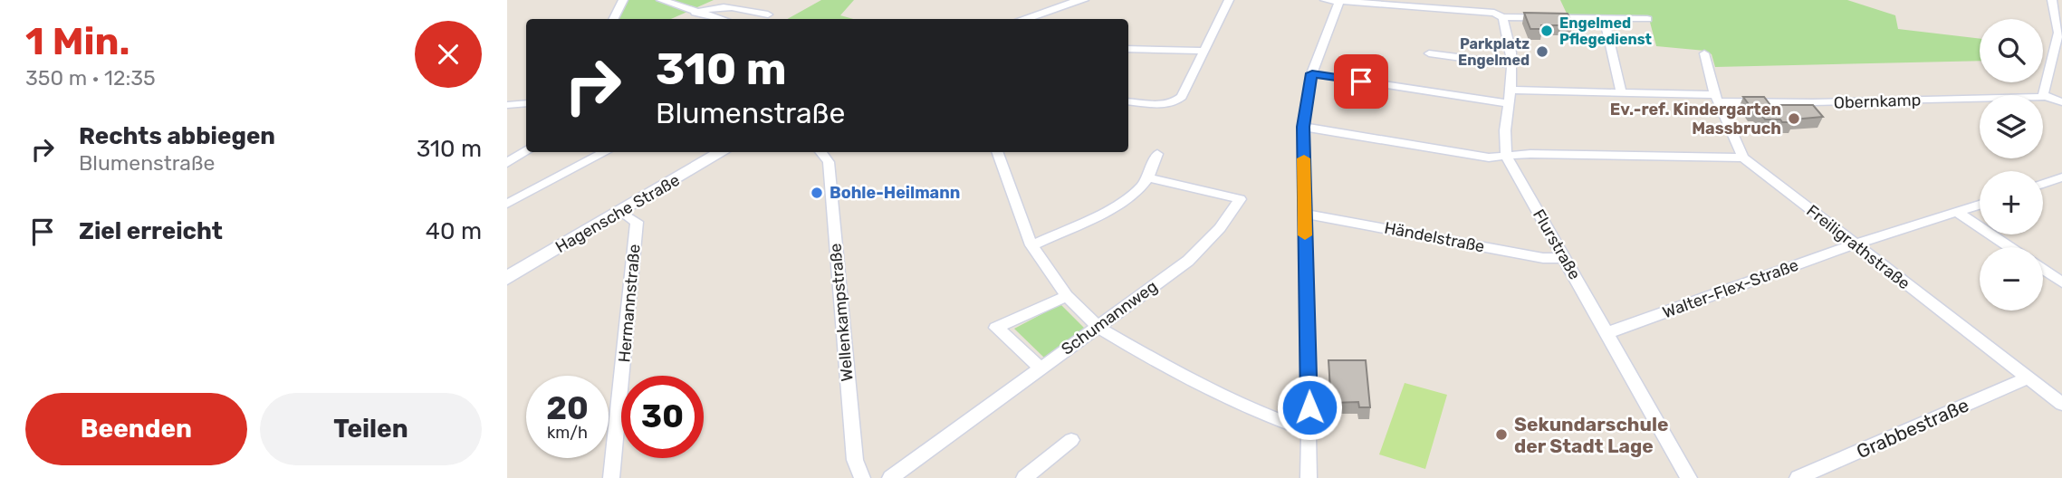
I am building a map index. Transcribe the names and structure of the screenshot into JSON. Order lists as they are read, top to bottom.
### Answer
{
  "streets": {
    "street": [
      "Obernkamp",
      "Hagensche Straße",
      "Händelstraße",
      "Flurstraße",
      "Freiligrathstraße",
      "Walter-Flex-Straße",
      "Hermannstraße",
      "Wellenkampstraße",
      "Schumannweg",
      "Grabbestraße"
    ]
  },
  "crossings": [
    ["Obernkamp", "Flurstraße"],
    ["Obernkamp", "Freiligrathstraße"],
    ["Hagensche Straße", "Hermannstraße"],
    ["Händelstraße", "Flurstraße"],
    ["Flurstraße", "Walter-Flex-Straße"],
    ["Freiligrathstraße", "Walter-Flex-Straße"],
    ["Freiligrathstraße", "Grabbestraße"]
  ],
  "places": [
    "Engelmed Pflegedienst",
    "Parkplatz Engelmed",
    "Ev.-ref. Kindergarten Massbruch",
    "Bohle-Heilmann",
    "Sekundarschule der Stadt Lage"
  ],
  "page": {
    "heading": ["1 Min.", "350 m · 12:35"],
    "map_buttons": ["+", "−"],
    "turn": ["310 m", "Blumenstraße"],
    "list": [
      {
        "name": "Rechts abbiegen",
        "note": "Blumenstraße",
        "value": "310 m"
      },
      {
        "name": "Ziel erreicht",
        "value": "40 m"
      }
    ],
    "speed": "20 km/h",
    "limit": "30",
    "buttons": ["Beenden", "Teilen"]
  }
}
